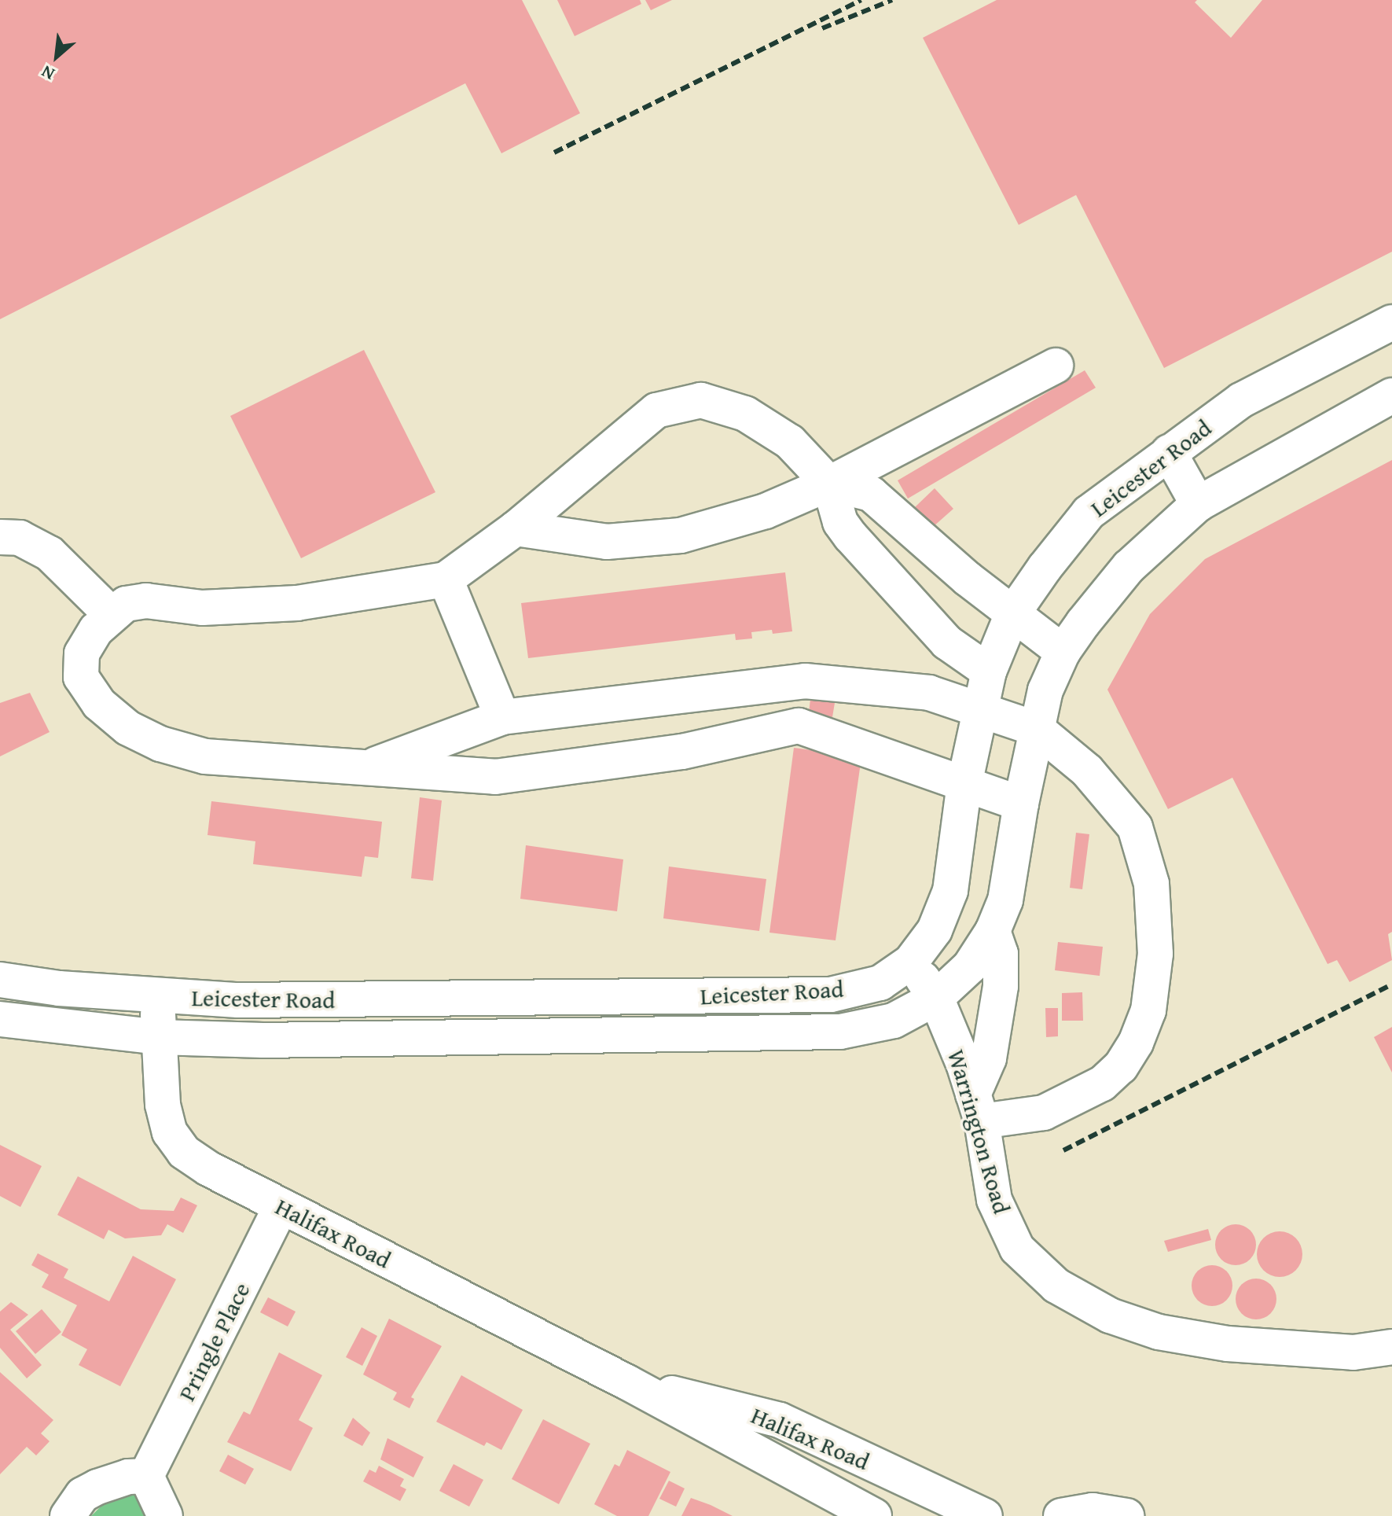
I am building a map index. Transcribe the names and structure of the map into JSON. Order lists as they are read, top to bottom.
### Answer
{
  "streets": {
    "street": [
      "Leicester Road",
      "Warrington Road",
      "Halifax Road",
      "Pringle Place"
    ]
  },
  "crossings": [
    ["Leicester Road", "Warrington Road"],
    ["Leicester Road", "Halifax Road"],
    ["Halifax Road", "Pringle Place"]
  ],
  "north": "bottom left"
}
